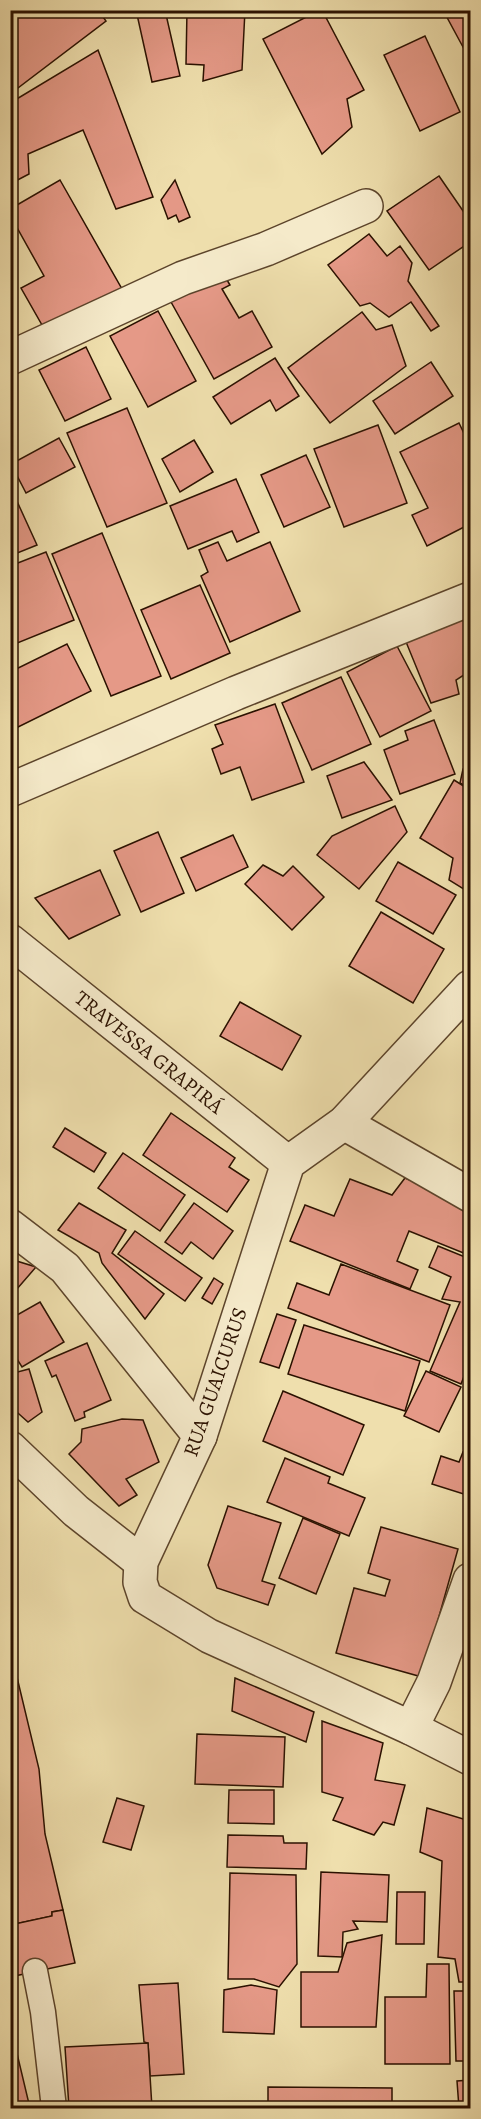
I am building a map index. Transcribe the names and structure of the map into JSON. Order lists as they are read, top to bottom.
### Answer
{
  "streets": {
    "street": ["TRAVESSA GRAPIRÁ", "RUA GUAICURUS"]
  },
  "crossings": [
    ["TRAVESSA GRAPIRÁ", "RUA GUAICURUS"]
  ]
}
